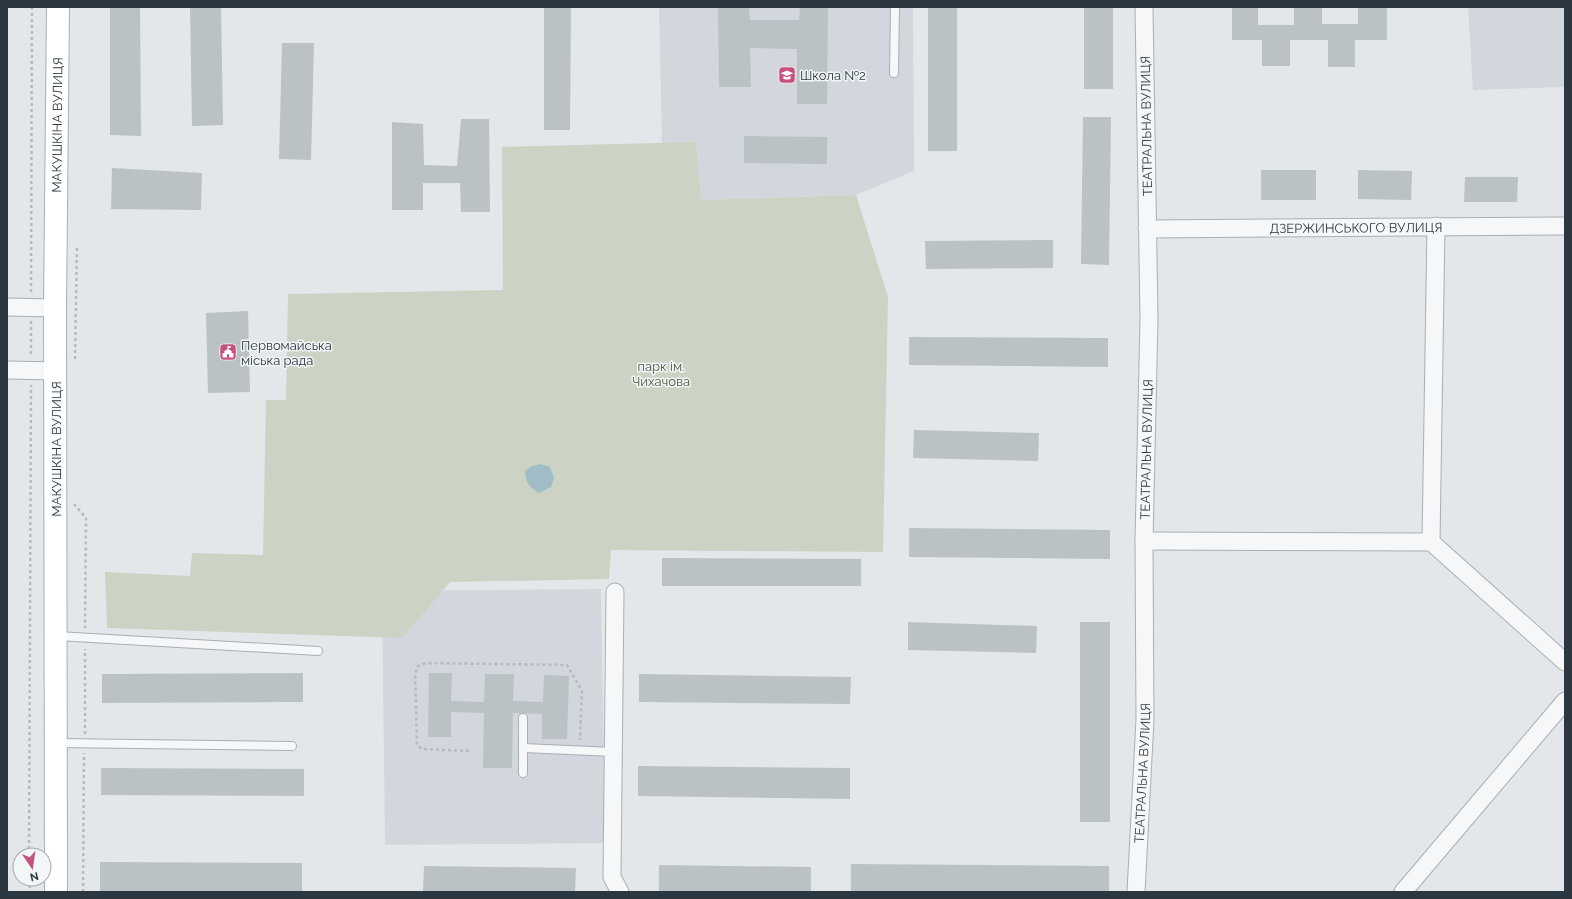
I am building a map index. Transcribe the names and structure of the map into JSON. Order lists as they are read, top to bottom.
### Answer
{
  "streets": {
    "street": ["МАКУШКІНА ВУЛИЦЯ", "ТЕАТРАЛЬНА ВУЛИЦЯ", "ДЗЕРЖИНСЬКОГО ВУЛИЦЯ"]
  },
  "crossings": [
    ["ТЕАТРАЛЬНА ВУЛИЦЯ", "ДЗЕРЖИНСЬКОГО ВУЛИЦЯ"]
  ],
  "parks": ["парк ім. Чихачова"],
  "places": {
    "school or university": ["Школа №2"],
    "public building": ["Первомайська міська рада"]
  },
  "north": "bottom"
}
